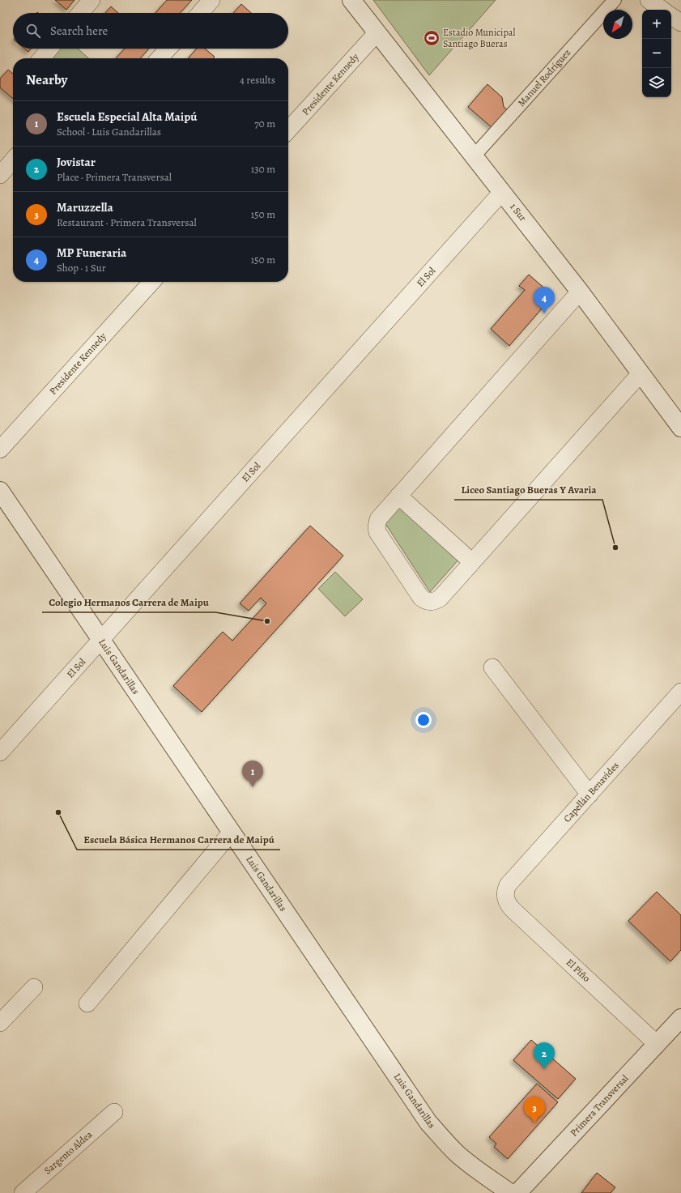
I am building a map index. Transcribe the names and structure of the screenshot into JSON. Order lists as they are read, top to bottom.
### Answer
{
  "streets": {
    "street": [
      "Manuel Rodríguez",
      "Presidente Kennedy",
      "1 Sur",
      "El Sol",
      "Luis Gandarillas",
      "Capellán Benavides",
      "El Piño",
      "Primera Transversal",
      "Sargento Aldea"
    ]
  },
  "crossings": [
    ["Manuel Rodríguez", "1 Sur"],
    ["Presidente Kennedy", "1 Sur"],
    ["1 Sur", "El Sol"],
    ["El Sol", "Luis Gandarillas"],
    ["Capellán Benavides", "El Piño"],
    ["El Piño", "Primera Transversal"]
  ],
  "places": {
    "sports": ["Estadio Municipal Santiago Bueras"],
    "other": ["Liceo Santiago Bueras Y Avaria", "Colegio Hermanos Carrera de Maipu", "Escuela Básica Hermanos Carrera de Maipú"]
  },
  "north": "bottom left",
  "page": {
    "map_buttons": ["+", "−"],
    "search": "Search here",
    "heading": ["Nearby", "4 results"],
    "list": [
      {
        "mark": "1",
        "name": "Escuela Especial Alta Maipú",
        "note": "School · Luis Gandarillas",
        "value": "70 m"
      },
      {
        "mark": "2",
        "name": "Jovistar",
        "note": "Place · Primera Transversal",
        "value": "130 m"
      },
      {
        "mark": "3",
        "name": "Maruzzella",
        "note": "Restaurant · Primera Transversal",
        "value": "150 m"
      },
      {
        "mark": "4",
        "name": "MP Funeraria",
        "note": "Shop · 1 Sur",
        "value": "150 m"
      }
    ],
    "pins": [
      "4",
      "1",
      "2",
      "3"
    ]
  }
}
